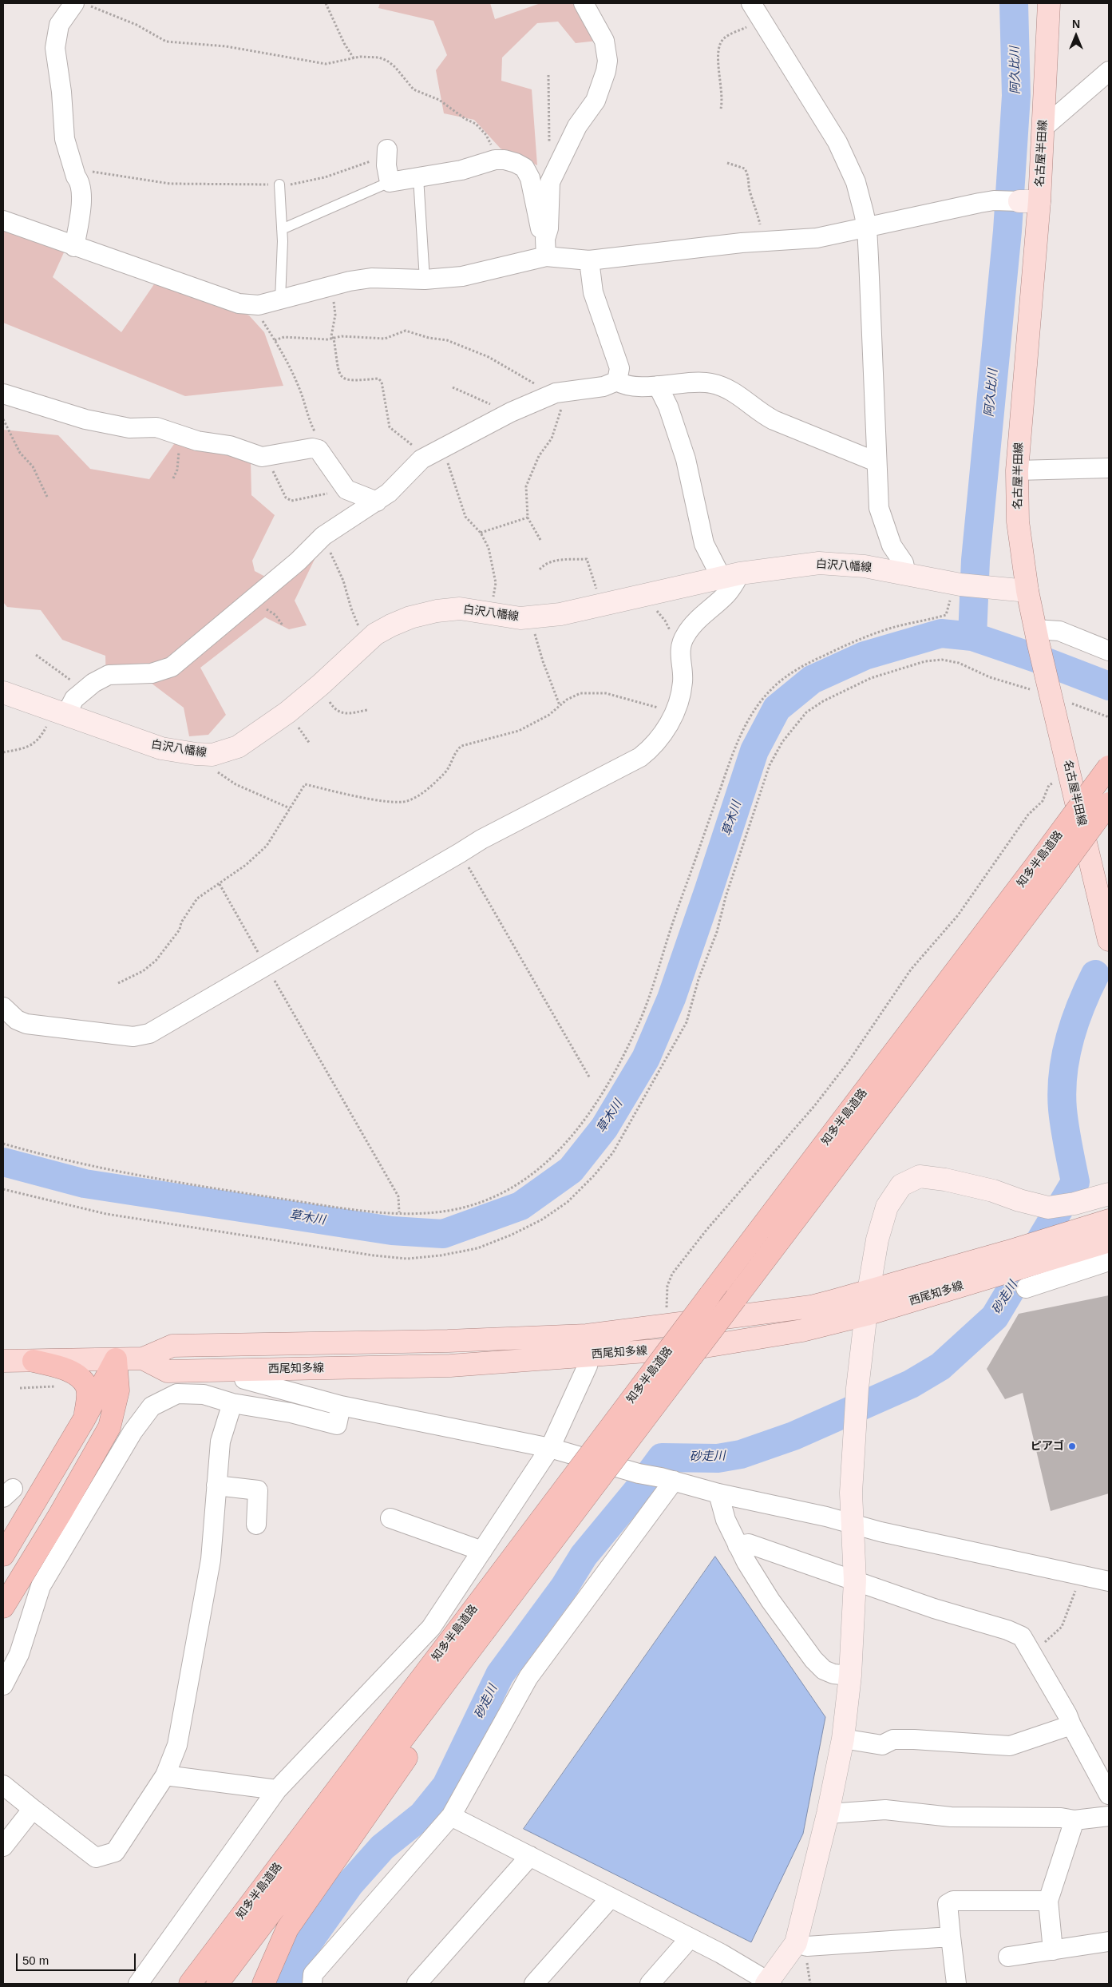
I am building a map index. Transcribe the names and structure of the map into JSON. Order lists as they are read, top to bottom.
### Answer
{
  "streets": {
    "highway": ["知多半島道路"],
    "main road": ["名古屋半田線", "白沢八幡線", "西尾知多線"]
  },
  "crossings": [
    ["名古屋半田線", "白沢八幡線"]
  ],
  "water": ["阿久比川", "草木川", "砂走川"],
  "places": ["ピアゴ"],
  "scale_bar": "50 m",
  "north": "top"
}
